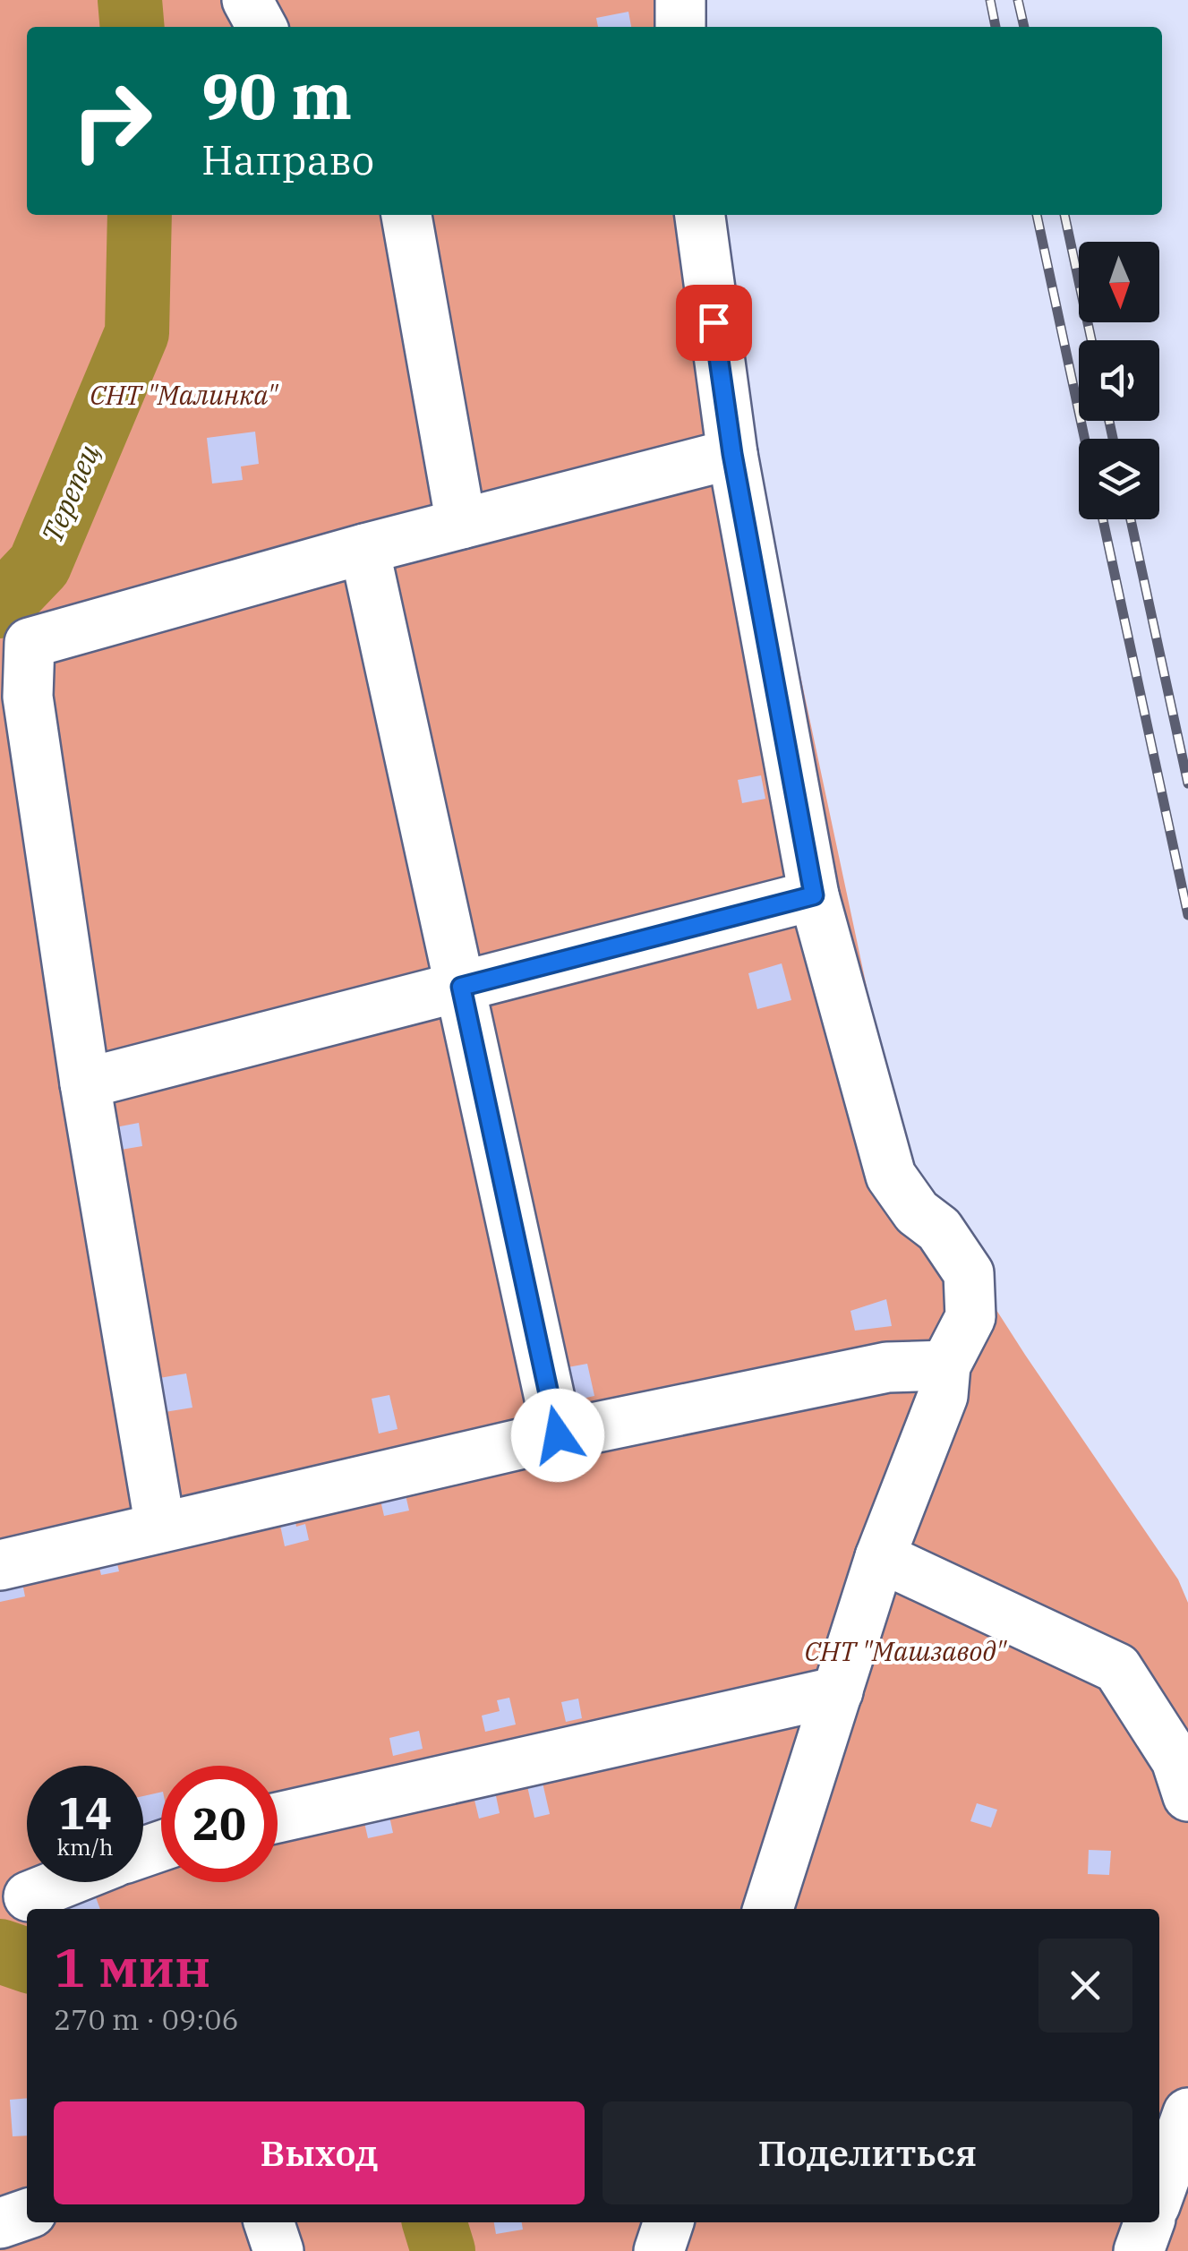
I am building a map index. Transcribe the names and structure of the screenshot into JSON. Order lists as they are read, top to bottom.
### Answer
{
  "water": ["Терепец"],
  "parks": ["СНТ \"Малинка\"", "СНТ \"Машзавод\""],
  "north": "bottom",
  "page": {
    "turn": ["90 m", "Направо"],
    "speed": "14 km/h",
    "limit": "20",
    "heading": ["1 мин", "270 m · 09:06"],
    "buttons": ["Выход", "Поделиться"]
  }
}
